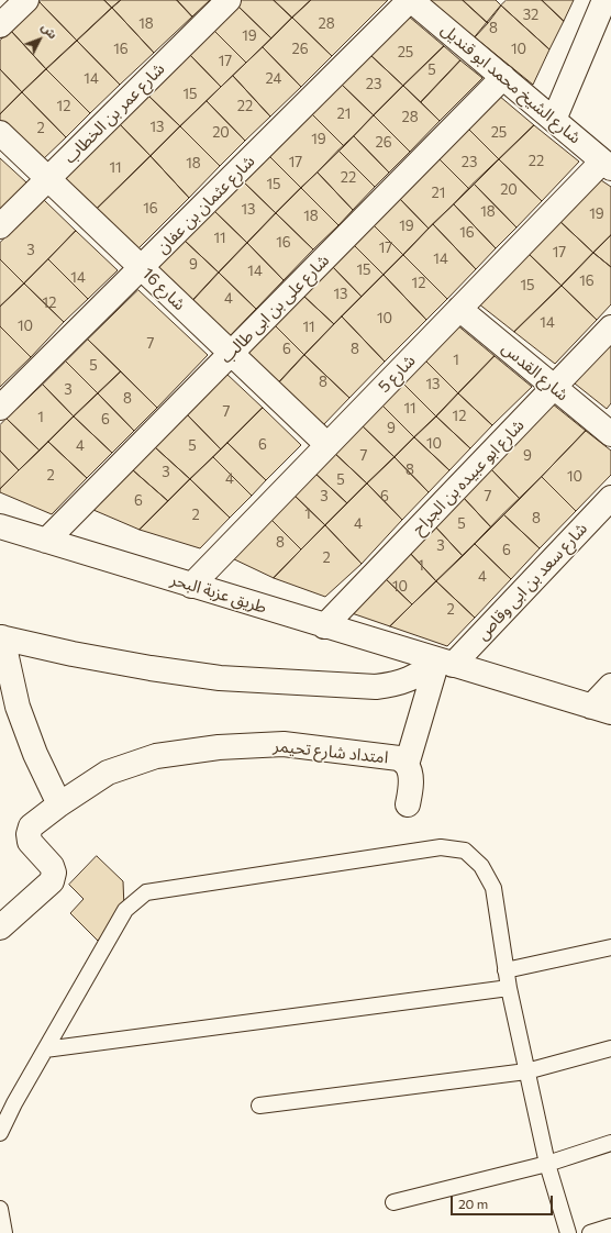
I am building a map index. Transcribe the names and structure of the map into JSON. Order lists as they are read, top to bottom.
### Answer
{
  "streets": {
    "street": [
      "شارع الشيخ محمد ابو قنديل",
      "شارع عمر بن الخطاب",
      "شارع عثمان بن عفان",
      "شارع 16",
      "شارع على بن ابى طالب",
      "شارع القدس",
      "شارع 5",
      "شارع ابو عبيده بن الجراح",
      "شارع سعد بن ابى وقاص",
      "طريق عزبة البحر",
      "امتداد شارع تحيمر"
    ]
  },
  "crossings": [
    ["شارع الشيخ محمد ابو قنديل", "شارع عثمان بن عفان"],
    ["شارع الشيخ محمد ابو قنديل", "شارع على بن ابى طالب"],
    ["شارع الشيخ محمد ابو قنديل", "شارع 5"],
    ["شارع عمر بن الخطاب", "شارع 16"],
    ["شارع عثمان بن عفان", "شارع 16"],
    ["شارع 16", "شارع على بن ابى طالب"],
    ["شارع 16", "شارع 5"],
    ["شارع على بن ابى طالب", "طريق عزبة البحر"],
    ["شارع القدس", "شارع 5"],
    ["شارع القدس", "شارع ابو عبيده بن الجراح"],
    ["شارع 5", "طريق عزبة البحر"],
    ["شارع ابو عبيده بن الجراح", "طريق عزبة البحر"],
    ["شارع سعد بن ابى وقاص", "طريق عزبة البحر"]
  ],
  "house_numbers": [
    "32",
    "18",
    "28",
    "8",
    "19",
    "16",
    "26",
    "10",
    "25",
    "17",
    "5",
    "14",
    "24",
    "23",
    "15",
    "12",
    "22",
    "21",
    "28",
    "13",
    "2",
    "20",
    "25",
    "19",
    "26",
    "22",
    "17",
    "23",
    "18",
    "11",
    "22",
    "15",
    "20",
    "21",
    "16",
    "13",
    "18",
    "19",
    "18",
    "19",
    "16",
    "11",
    "16",
    "17",
    "3",
    "17",
    "14",
    "9",
    "15",
    "14",
    "14",
    "16",
    "12",
    "15",
    "13",
    "4",
    "12",
    "10",
    "14",
    "10",
    "11",
    "7",
    "6",
    "8",
    "1",
    "5",
    "8",
    "13",
    "3",
    "8",
    "11",
    "7",
    "12",
    "1",
    "6",
    "9",
    "10",
    "6",
    "4",
    "5",
    "7",
    "9",
    "8",
    "3",
    "2",
    "10",
    "4",
    "5",
    "3",
    "6",
    "7",
    "6",
    "1",
    "2",
    "8",
    "4",
    "5",
    "8",
    "3",
    "6",
    "2",
    "1",
    "4",
    "10",
    "2"
  ],
  "scale_bar": "20 m",
  "north": "top right"
}
